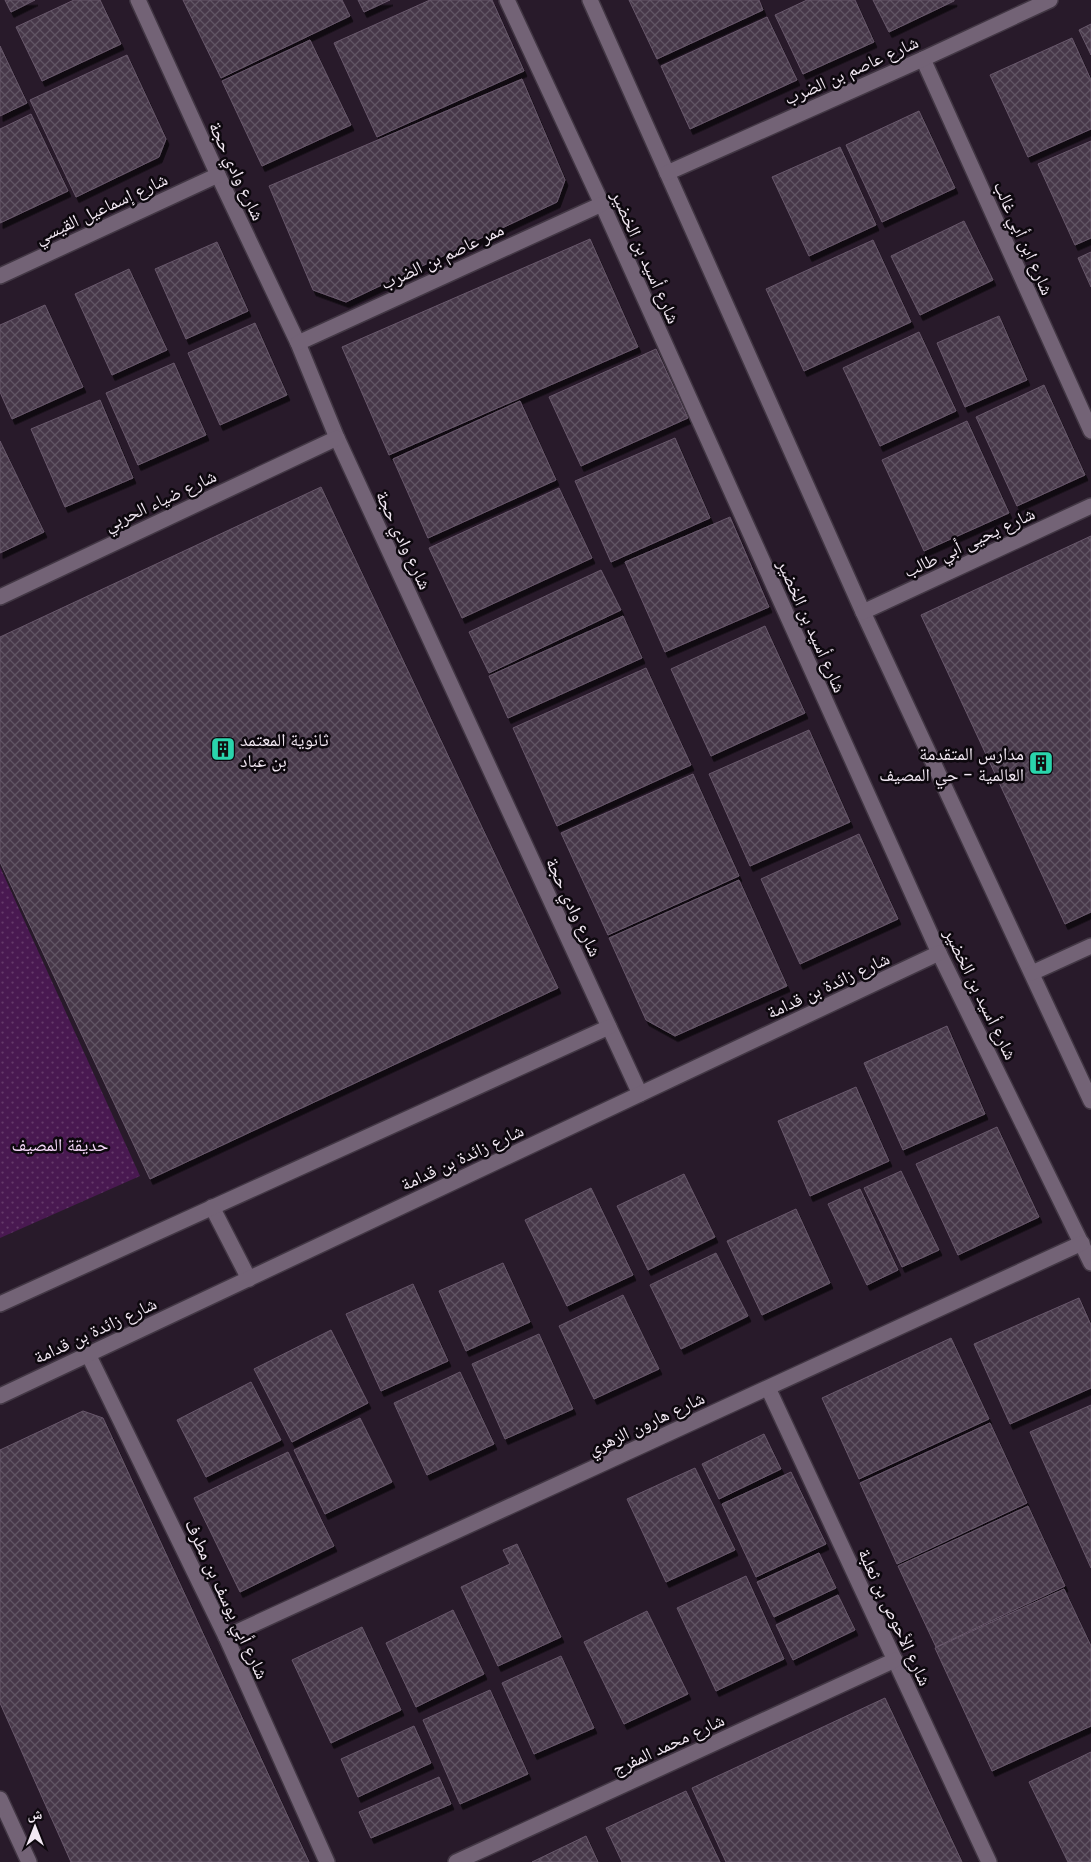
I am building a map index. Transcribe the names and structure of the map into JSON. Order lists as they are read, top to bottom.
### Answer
{
  "streets": {
    "street": [
      "شارع عاصم بن الضرب",
      "شارع وادي حجة",
      "شارع إسماعيل القيسي",
      "شارع ابن أبي غالب",
      "ممر عاصم بن الضرب",
      "شارع أسيد بن الخضير",
      "شارع ضياء الحربي",
      "شارع يحيى أبي طالب",
      "شارع زائدة بن قدامة",
      "شارع هارون الزهري",
      "شارع أبي يوسف بن مطرف",
      "شارع الأحوص بن ثعلبة",
      "شارع محمد المفرج"
    ]
  },
  "crossings": [
    ["شارع عاصم بن الضرب", "شارع ابن أبي غالب"],
    ["شارع وادي حجة", "شارع إسماعيل القيسي"],
    ["شارع وادي حجة", "ممر عاصم بن الضرب"],
    ["شارع وادي حجة", "شارع ضياء الحربي"],
    ["شارع وادي حجة", "شارع زائدة بن قدامة"],
    ["ممر عاصم بن الضرب", "شارع أسيد بن الخضير"],
    ["شارع أسيد بن الخضير", "شارع زائدة بن قدامة"],
    ["شارع أسيد بن الخضير", "شارع هارون الزهري"],
    ["شارع زائدة بن قدامة", "شارع أبي يوسف بن مطرف"],
    ["شارع هارون الزهري", "شارع أبي يوسف بن مطرف"],
    ["شارع هارون الزهري", "شارع الأحوص بن ثعلبة"],
    ["شارع الأحوص بن ثعلبة", "شارع محمد المفرج"]
  ],
  "parks": ["حديقة المصيف"],
  "places": {
    "building": ["ثانوية المعتمد بن عباد", "مدارس المتقدمة العالمية - حي المصيف"]
  },
  "north": "top"
}
